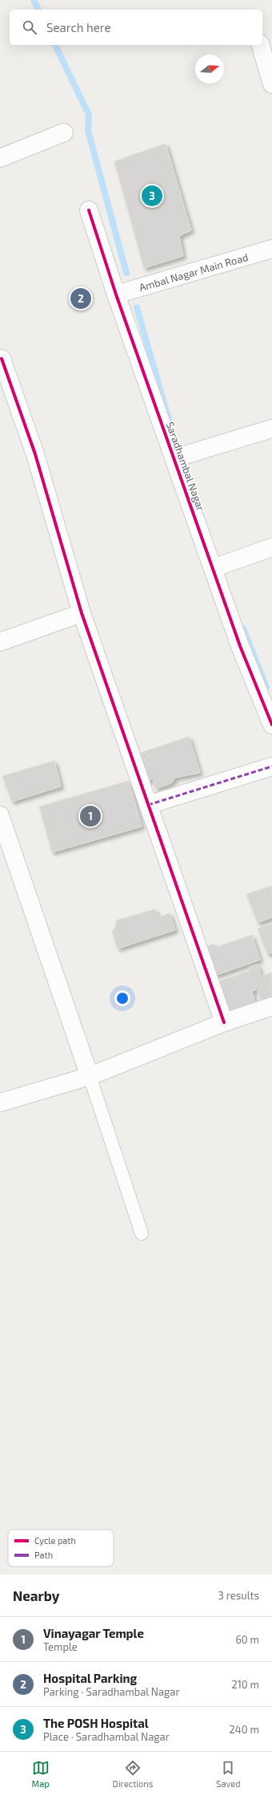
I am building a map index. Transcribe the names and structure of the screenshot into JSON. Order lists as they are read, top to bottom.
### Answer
{
  "streets": {
    "street": ["Ambal Nagar Main Road", "Saradhambal Nagar"]
  },
  "crossings": [
    ["Ambal Nagar Main Road", "Saradhambal Nagar"]
  ],
  "legend": ["Cycle path", "Path"],
  "north": "right",
  "page": {
    "search": "Search here",
    "pins": ["3", "2", "1"],
    "heading": ["Nearby", "3 results"],
    "list": [
      {
        "mark": "1",
        "name": "Vinayagar Temple",
        "note": "Temple",
        "value": "60 m"
      },
      {
        "mark": "2",
        "name": "Hospital Parking",
        "note": "Parking · Saradhambal Nagar",
        "value": "210 m"
      },
      {
        "mark": "3",
        "name": "The POSH Hospital",
        "note": "Place · Saradhambal Nagar",
        "value": "240 m"
      }
    ],
    "nav": ["Map", "Directions", "Saved"]
  }
}
